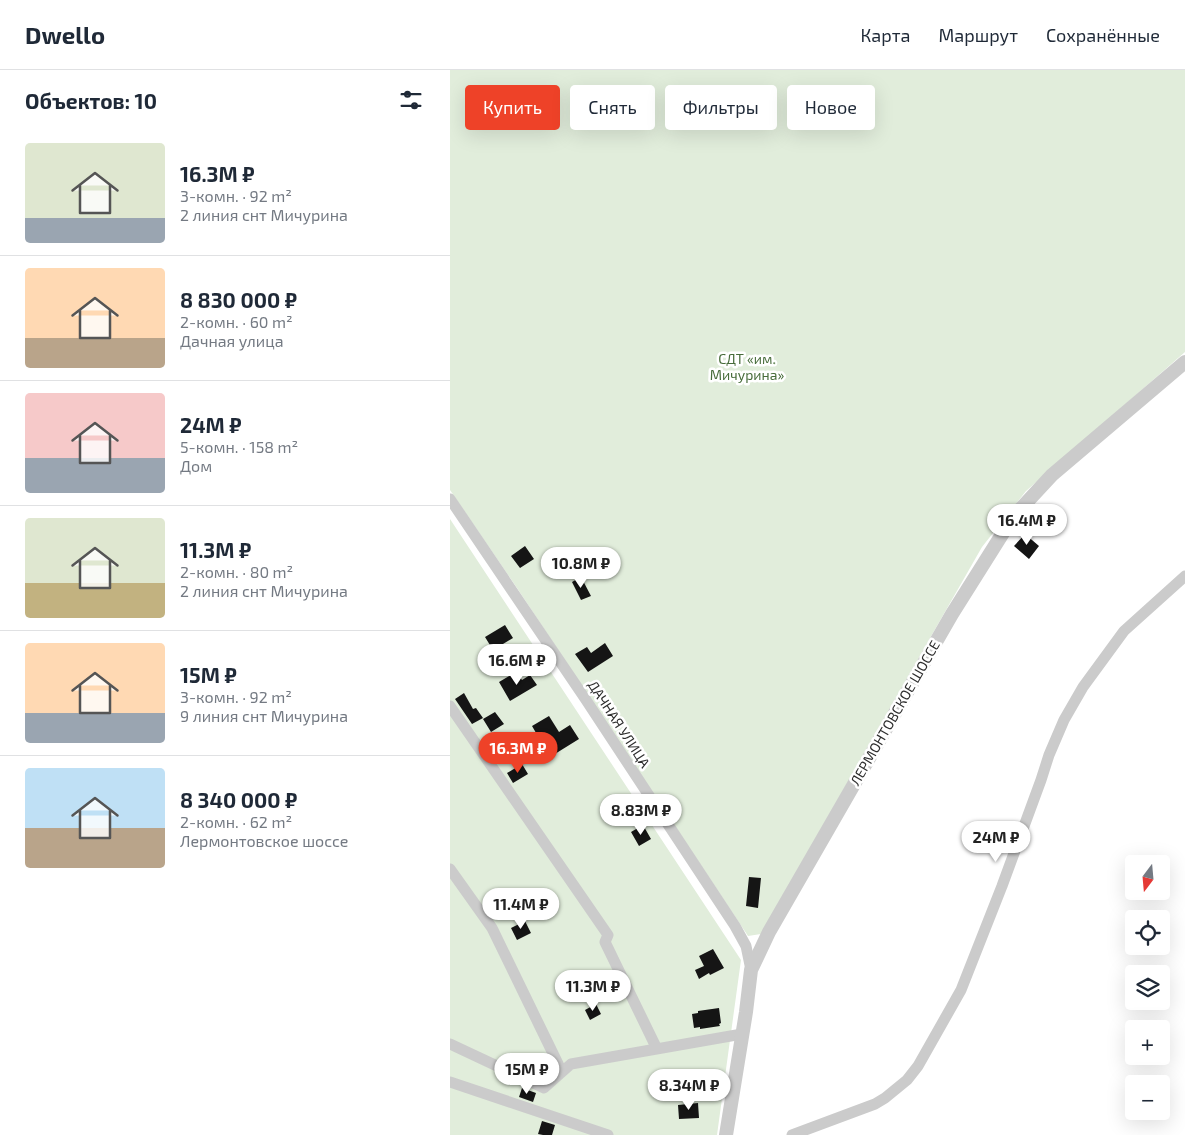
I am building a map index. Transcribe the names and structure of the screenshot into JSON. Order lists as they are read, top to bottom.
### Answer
{
  "streets": {
    "street": ["ЛЕРМОНТОВСКОЕ ШОССЕ", "ДАЧНАЯ УЛИЦА"]
  },
  "crossings": [
    ["ЛЕРМОНТОВСКОЕ ШОССЕ", "ДАЧНАЯ УЛИЦА"]
  ],
  "parks": ["СДТ «им. Мичурина»"],
  "north": "bottom",
  "page": {
    "header": "Dwello",
    "nav": ["Карта", "Маршрут", "Сохранённые"],
    "heading": "Объектов: 10",
    "chip": [
      "Купить",
      "Снять",
      "Фильтры",
      "Новое"
    ],
    "list": [
      {
        "name": "16.3M ₽",
        "note": "3-комн. · 92 m² · 2 линия снт Мичурина"
      },
      {
        "name": "8 830 000 ₽",
        "note": "2-комн. · 60 m² · Дачная улица"
      },
      {
        "name": "24M ₽",
        "note": "5-комн. · 158 m² · Дом"
      },
      {
        "name": "11.3M ₽",
        "note": "2-комн. · 80 m² · 2 линия снт Мичурина"
      },
      {
        "name": "15M ₽",
        "note": "3-комн. · 92 m² · 9 линия снт Мичурина"
      },
      {
        "name": "8 340 000 ₽",
        "note": "2-комн. · 62 m² · Лермонтовское шоссе"
      }
    ],
    "price": [
      "16.4M ₽",
      "10.8M ₽",
      "16.6M ₽",
      "16.3M ₽",
      "8.83M ₽",
      "24M ₽",
      "11.4M ₽",
      "11.3M ₽",
      "15M ₽",
      "8.34M ₽"
    ],
    "map_buttons": ["+", "−"]
  }
}
